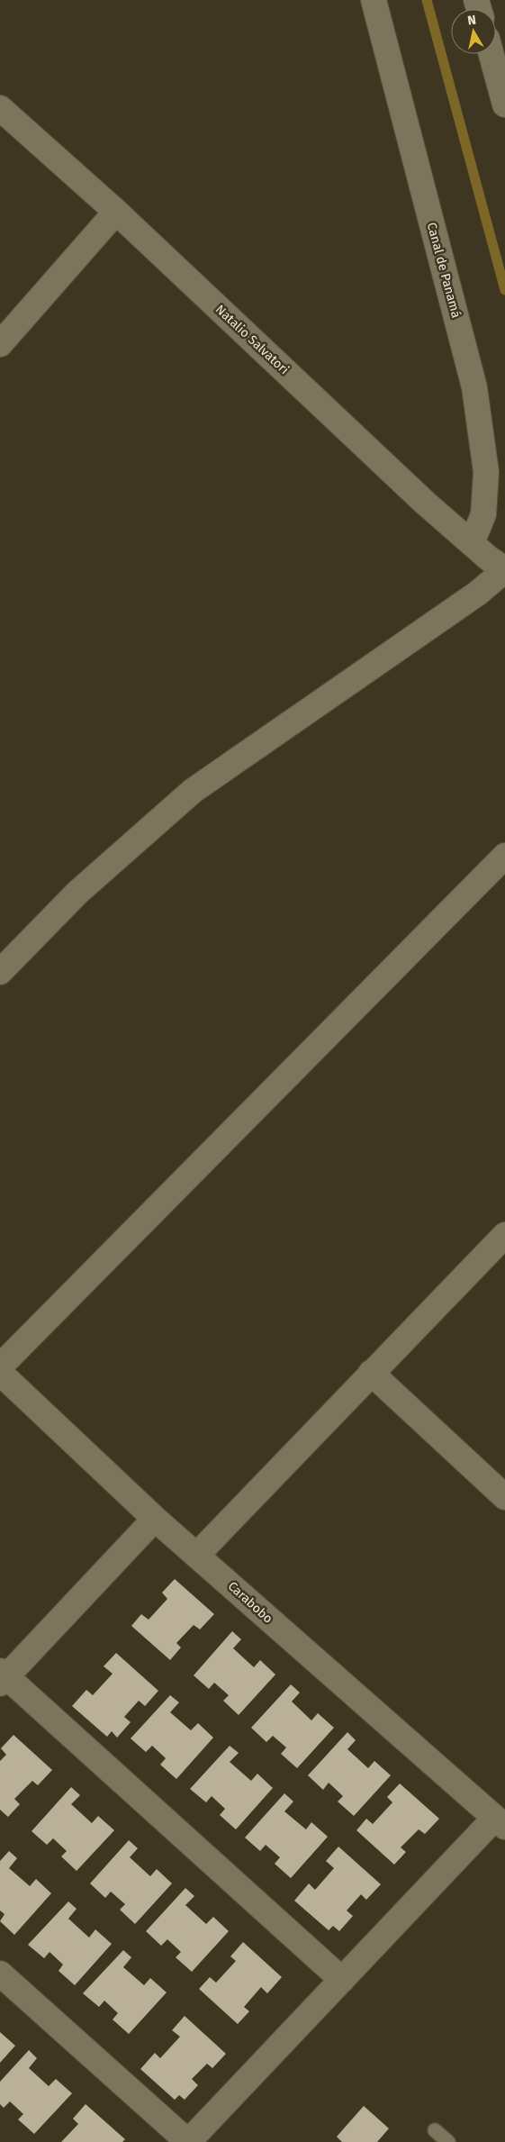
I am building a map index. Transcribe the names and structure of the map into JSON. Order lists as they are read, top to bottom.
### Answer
{
  "streets": {
    "street": ["Canal de Panamá", "Natalio Salvatori", "Carabobo"]
  },
  "crossings": [
    ["Canal de Panamá", "Natalio Salvatori"]
  ],
  "north": "top"
}
